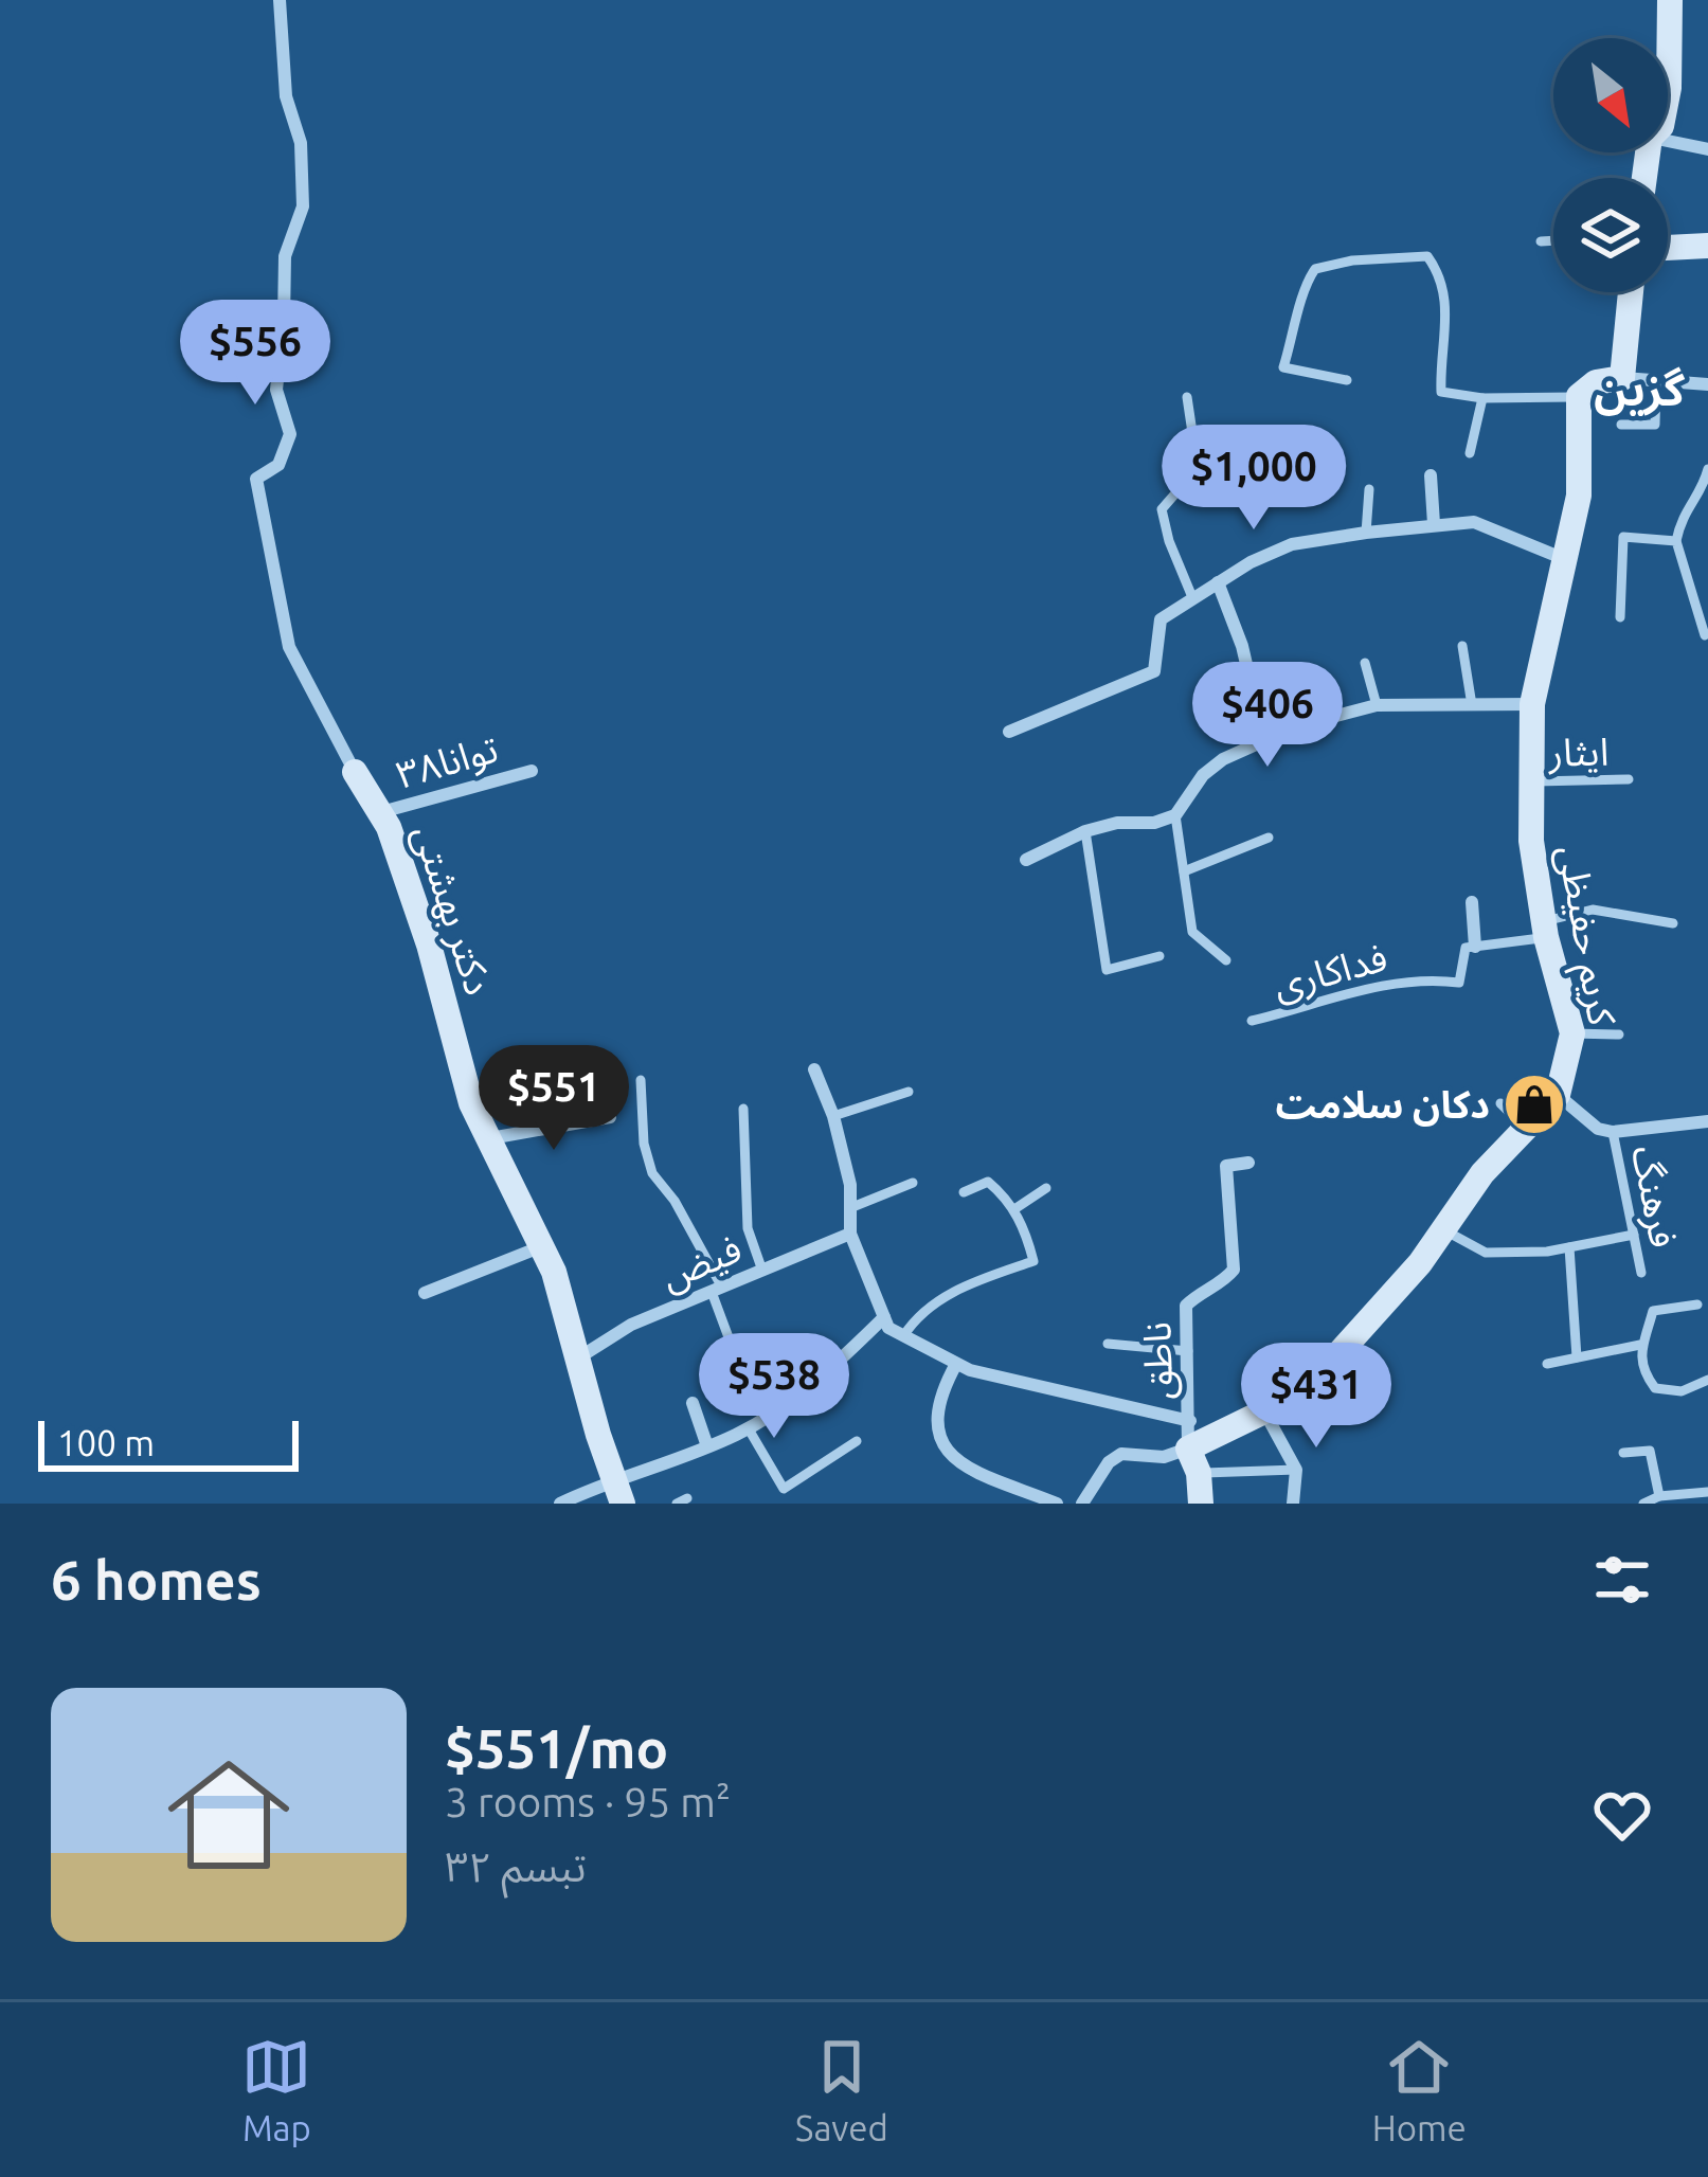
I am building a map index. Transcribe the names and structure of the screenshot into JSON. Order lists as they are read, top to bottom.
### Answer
{
  "streets": {
    "street": [
      "توانا۳۸",
      "دکتر بهشتی",
      "کریم حفیظی",
      "فیض",
      "ناطق"
    ],
    "lane": ["ایثار", "فداکاری", "فرهنگ"]
  },
  "crossings": [
    ["ایثار", "کریم حفیظی"],
    ["توانا۳۸", "دکتر بهشتی"],
    ["دکتر بهشتی", "فیض"],
    ["کریم حفیظی", "ناطق"]
  ],
  "districts": ["گزین"],
  "places": {
    "shop": ["دکان سلامت"]
  },
  "scale_bar": "100 m",
  "north": "bottom right",
  "page": {
    "price": [
      "$556",
      "$1,000",
      "$406",
      "$551",
      "$538",
      "$431"
    ],
    "scale": "100 m",
    "heading": "6 homes",
    "list": [
      {
        "name": "$551/mo",
        "note": "3 rooms · 95 m² · تبسم ۳۲"
      }
    ],
    "tabs": ["Map", "Saved", "Home"]
  }
}
